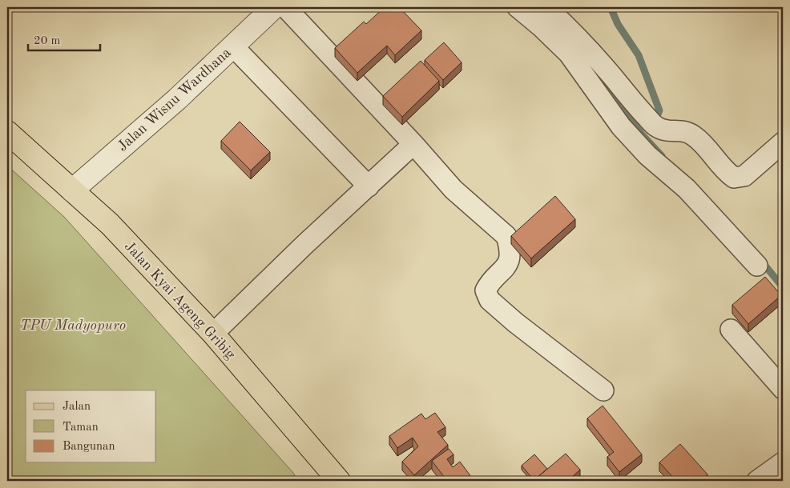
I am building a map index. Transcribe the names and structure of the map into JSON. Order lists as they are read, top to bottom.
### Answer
{
  "streets": {
    "main road": ["Jalan Kyai Ageng Gribig"],
    "street": ["Jalan Wisnu Wardhana"]
  },
  "crossings": [
    ["Jalan Wisnu Wardhana", "Jalan Kyai Ageng Gribig"]
  ],
  "parks": ["TPU Madyopuro"],
  "legend": ["Jalan", "Taman", "Bangunan"],
  "scale_bar": "20 m"
}
